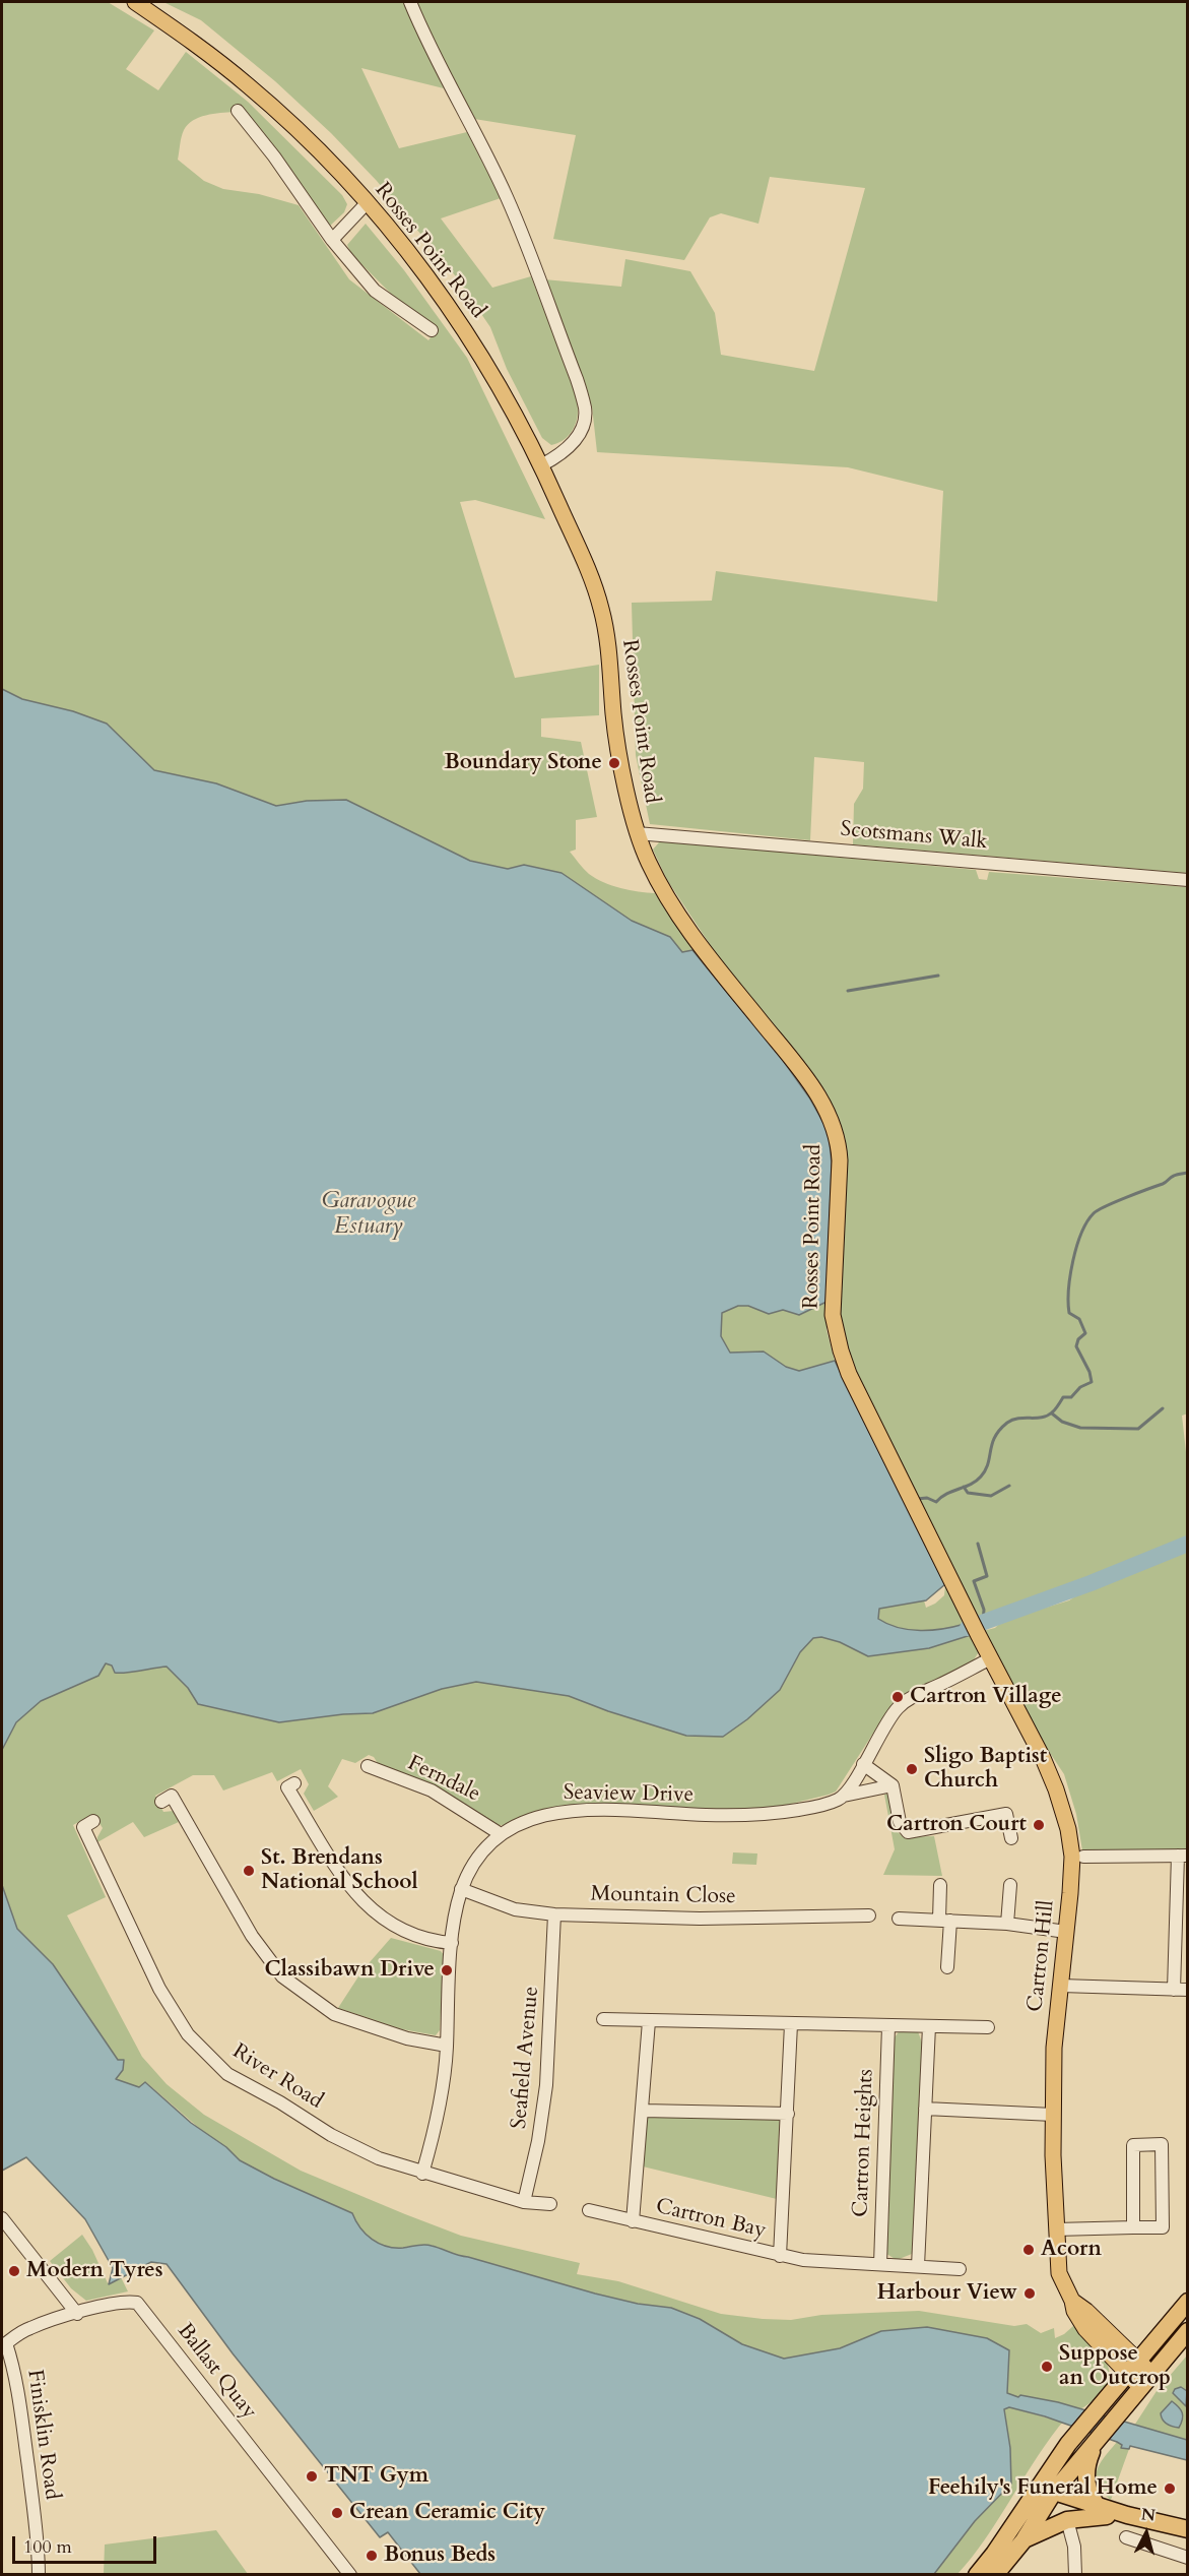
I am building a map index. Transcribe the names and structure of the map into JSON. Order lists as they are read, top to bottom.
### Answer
{
  "streets": {
    "main road": ["Rosses Point Road", "Cartron Hill"],
    "street": [
      "Scotsmans Walk",
      "Ferndale",
      "Seaview Drive",
      "Mountain Close",
      "Seafield Avenue",
      "River Road",
      "Cartron Heights",
      "Cartron Bay",
      "Ballast Quay",
      "Finisklin Road"
    ]
  },
  "crossings": [
    ["Rosses Point Road", "Scotsmans Walk"],
    ["Rosses Point Road", "Cartron Hill"],
    ["Ferndale", "Seaview Drive"],
    ["Seaview Drive", "Mountain Close"],
    ["Seaview Drive", "River Road"],
    ["Mountain Close", "Seafield Avenue"],
    ["Seafield Avenue", "River Road"],
    ["Cartron Heights", "Cartron Bay"],
    ["Ballast Quay", "Finisklin Road"]
  ],
  "water": ["Garavogue Estuary"],
  "places": [
    "Boundary Stone",
    "Cartron Village",
    "Sligo Baptist Church",
    "Cartron Court",
    "St. Brendans National School",
    "Classibawn Drive",
    "Acorn",
    "Modern Tyres",
    "Harbour View",
    "Suppose an Outcrop",
    "TNT Gym",
    "Feehily's Funeral Home",
    "Crean Ceramic City",
    "Bonus Beds"
  ],
  "scale_bar": "100 m",
  "north": "top"
}
